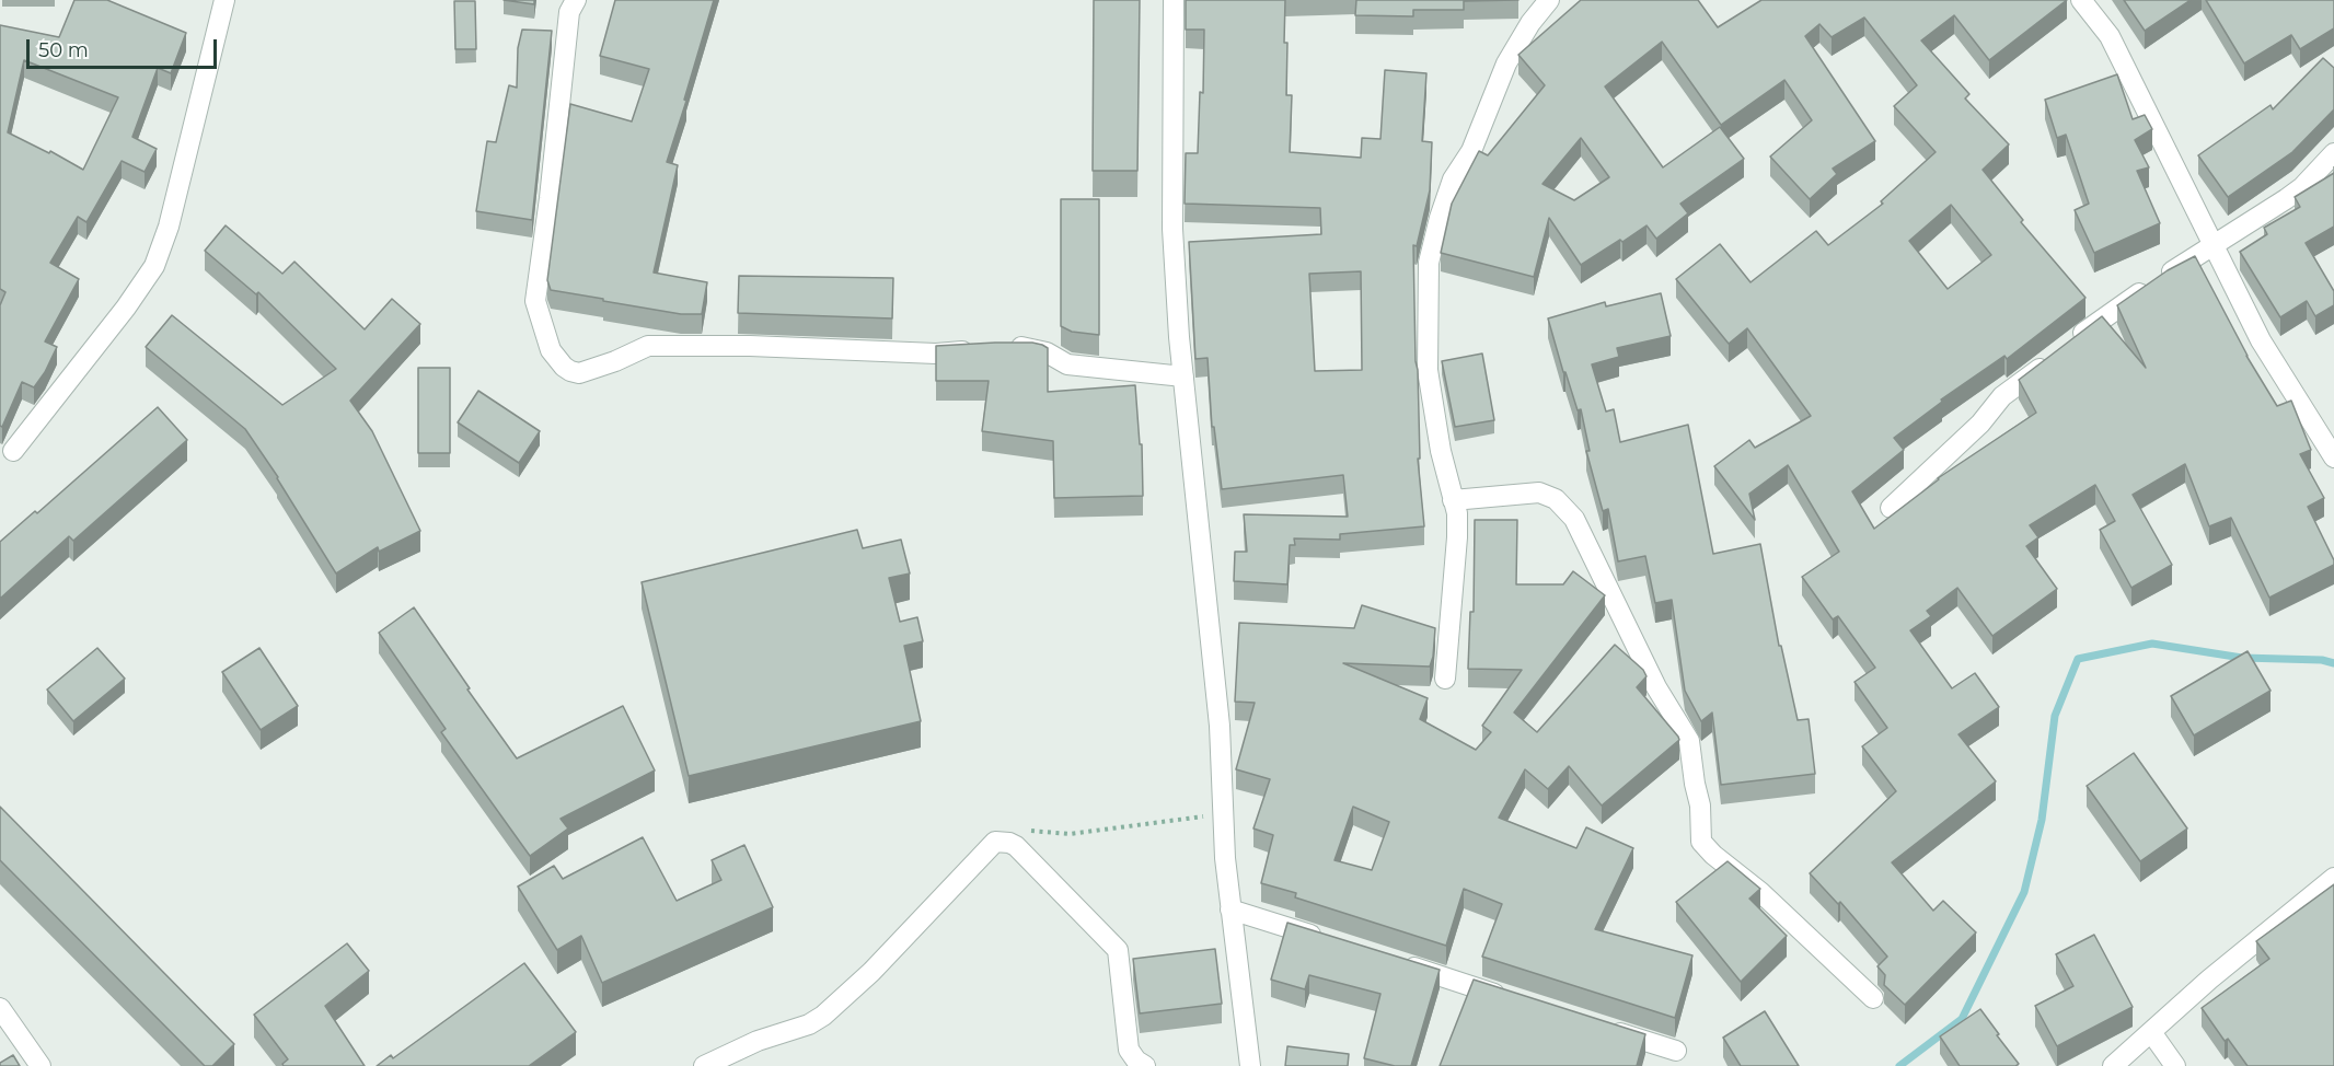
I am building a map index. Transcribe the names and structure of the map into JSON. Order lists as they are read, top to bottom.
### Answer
{
  "scale_bar": "50 m"
}
